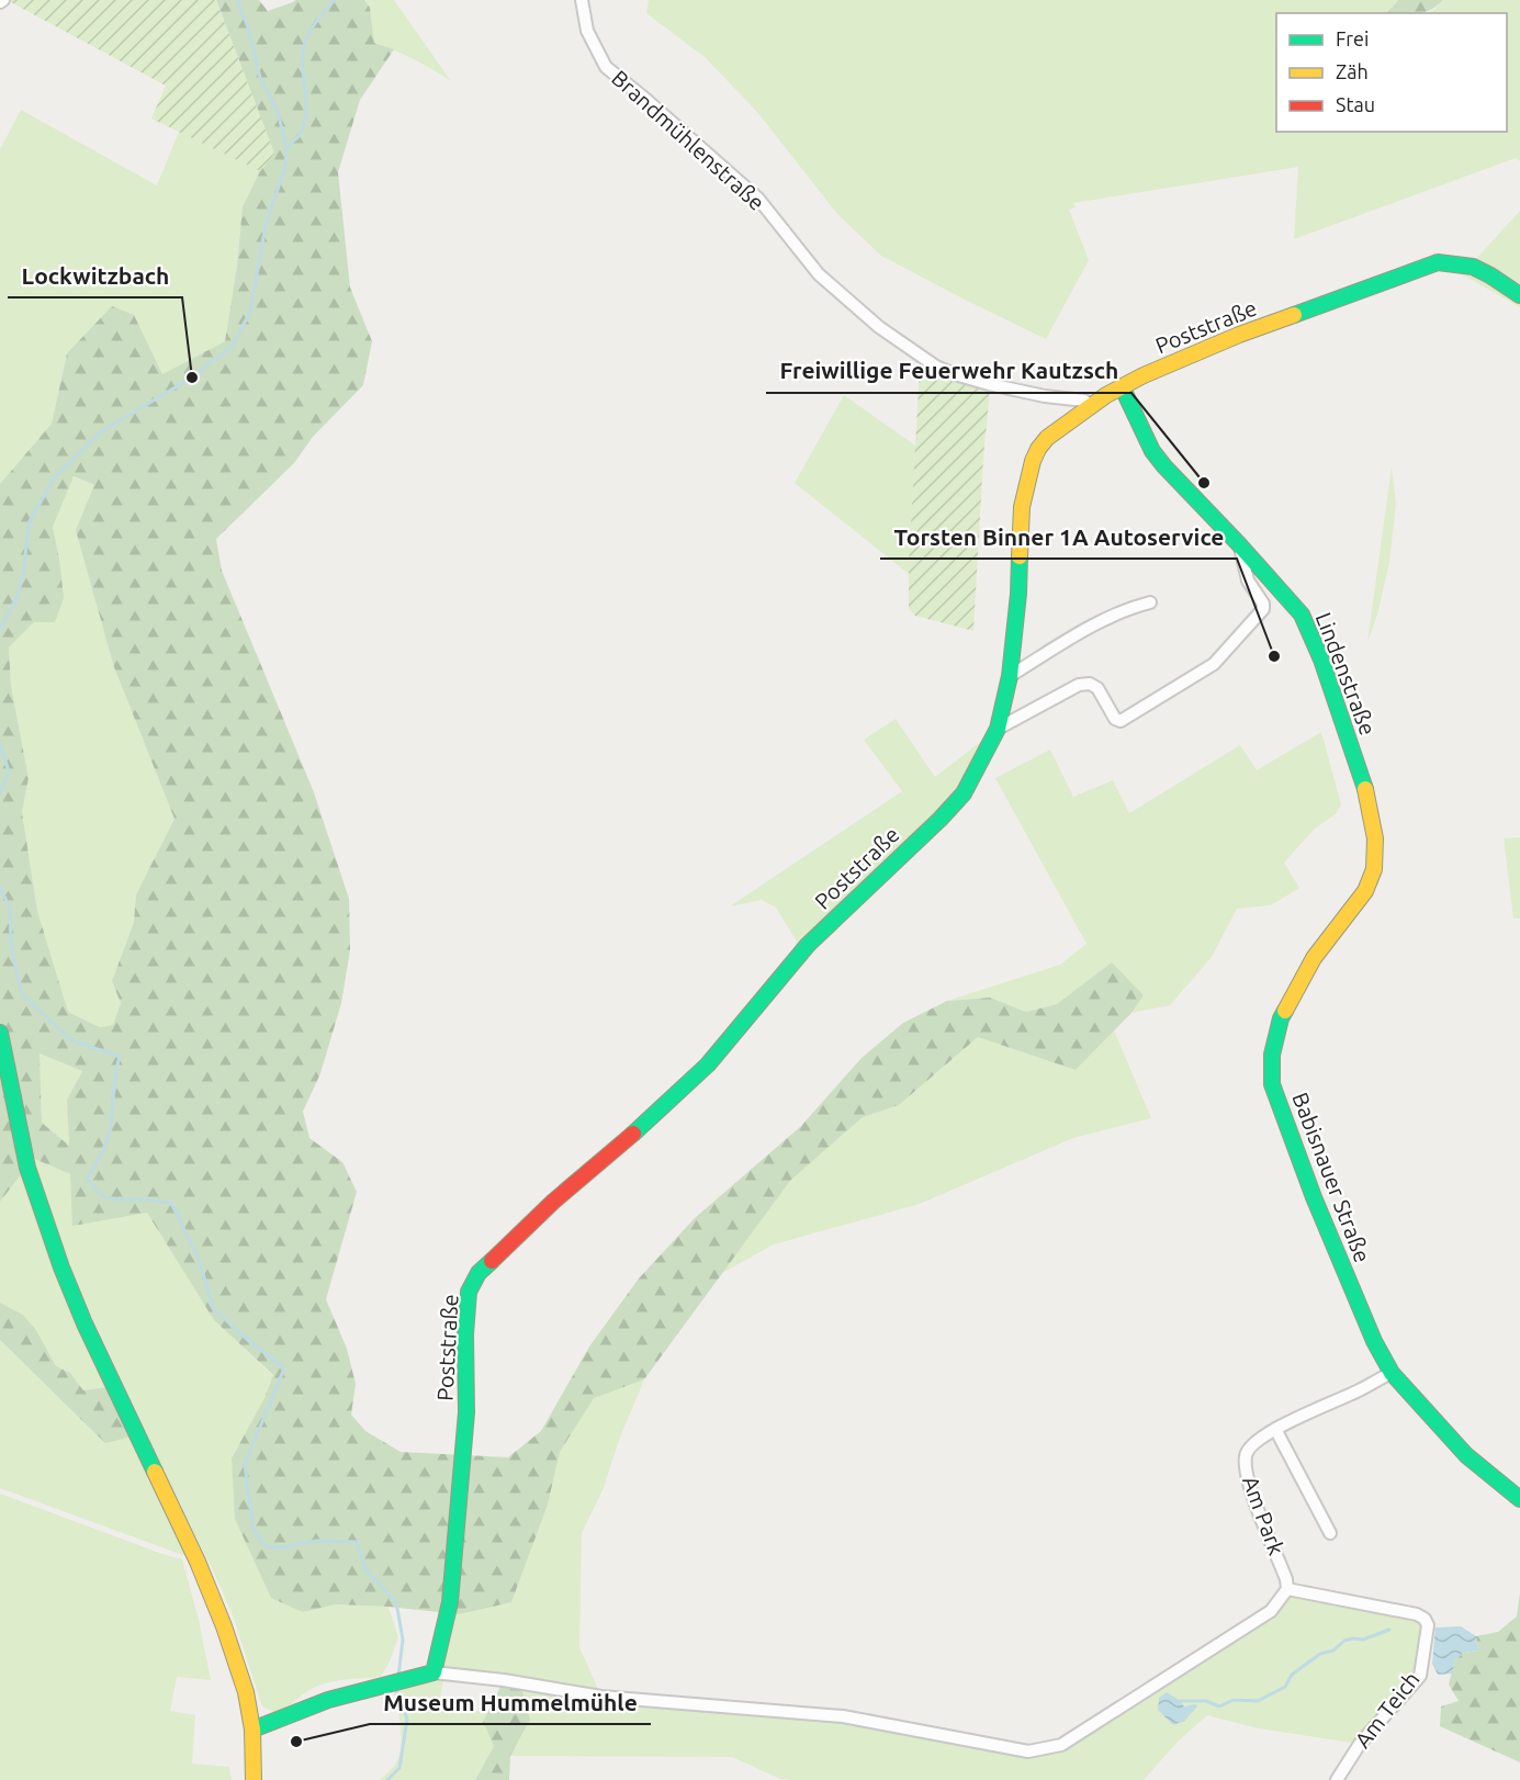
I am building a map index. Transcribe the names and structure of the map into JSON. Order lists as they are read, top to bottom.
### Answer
{
  "streets": {
    "street": [
      "Brandmühlenstraße",
      "Poststraße",
      "Lindenstraße",
      "Babisnauer Straße",
      "Am Park",
      "Am Teich"
    ]
  },
  "crossings": [
    ["Brandmühlenstraße", "Poststraße"],
    ["Poststraße", "Lindenstraße"],
    ["Lindenstraße", "Babisnauer Straße"],
    ["Babisnauer Straße", "Am Park"],
    ["Am Park", "Am Teich"]
  ],
  "places": [
    "Lockwitzbach",
    "Freiwillige Feuerwehr Kautzsch",
    "Torsten Binner 1A Autoservice",
    "Museum Hummelmühle"
  ],
  "legend": ["Frei", "Zäh", "Stau"]
}
